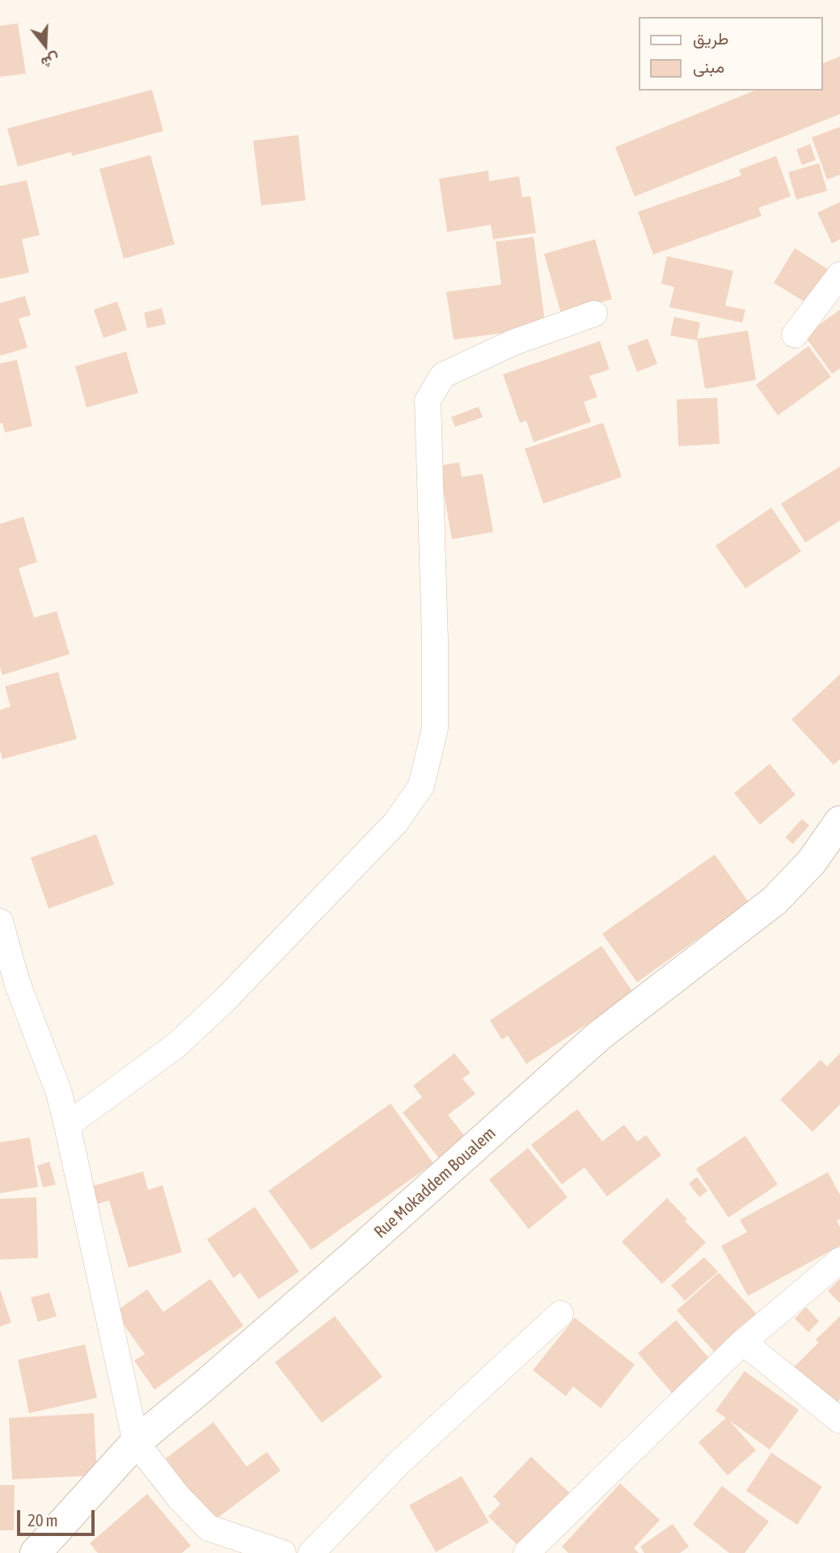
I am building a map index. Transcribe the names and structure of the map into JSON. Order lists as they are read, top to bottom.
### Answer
{
  "streets": {
    "street": ["Rue Mokaddem Boualem"]
  },
  "legend": ["طريق", "مبنى"],
  "scale_bar": "20 m",
  "north": "bottom"
}
